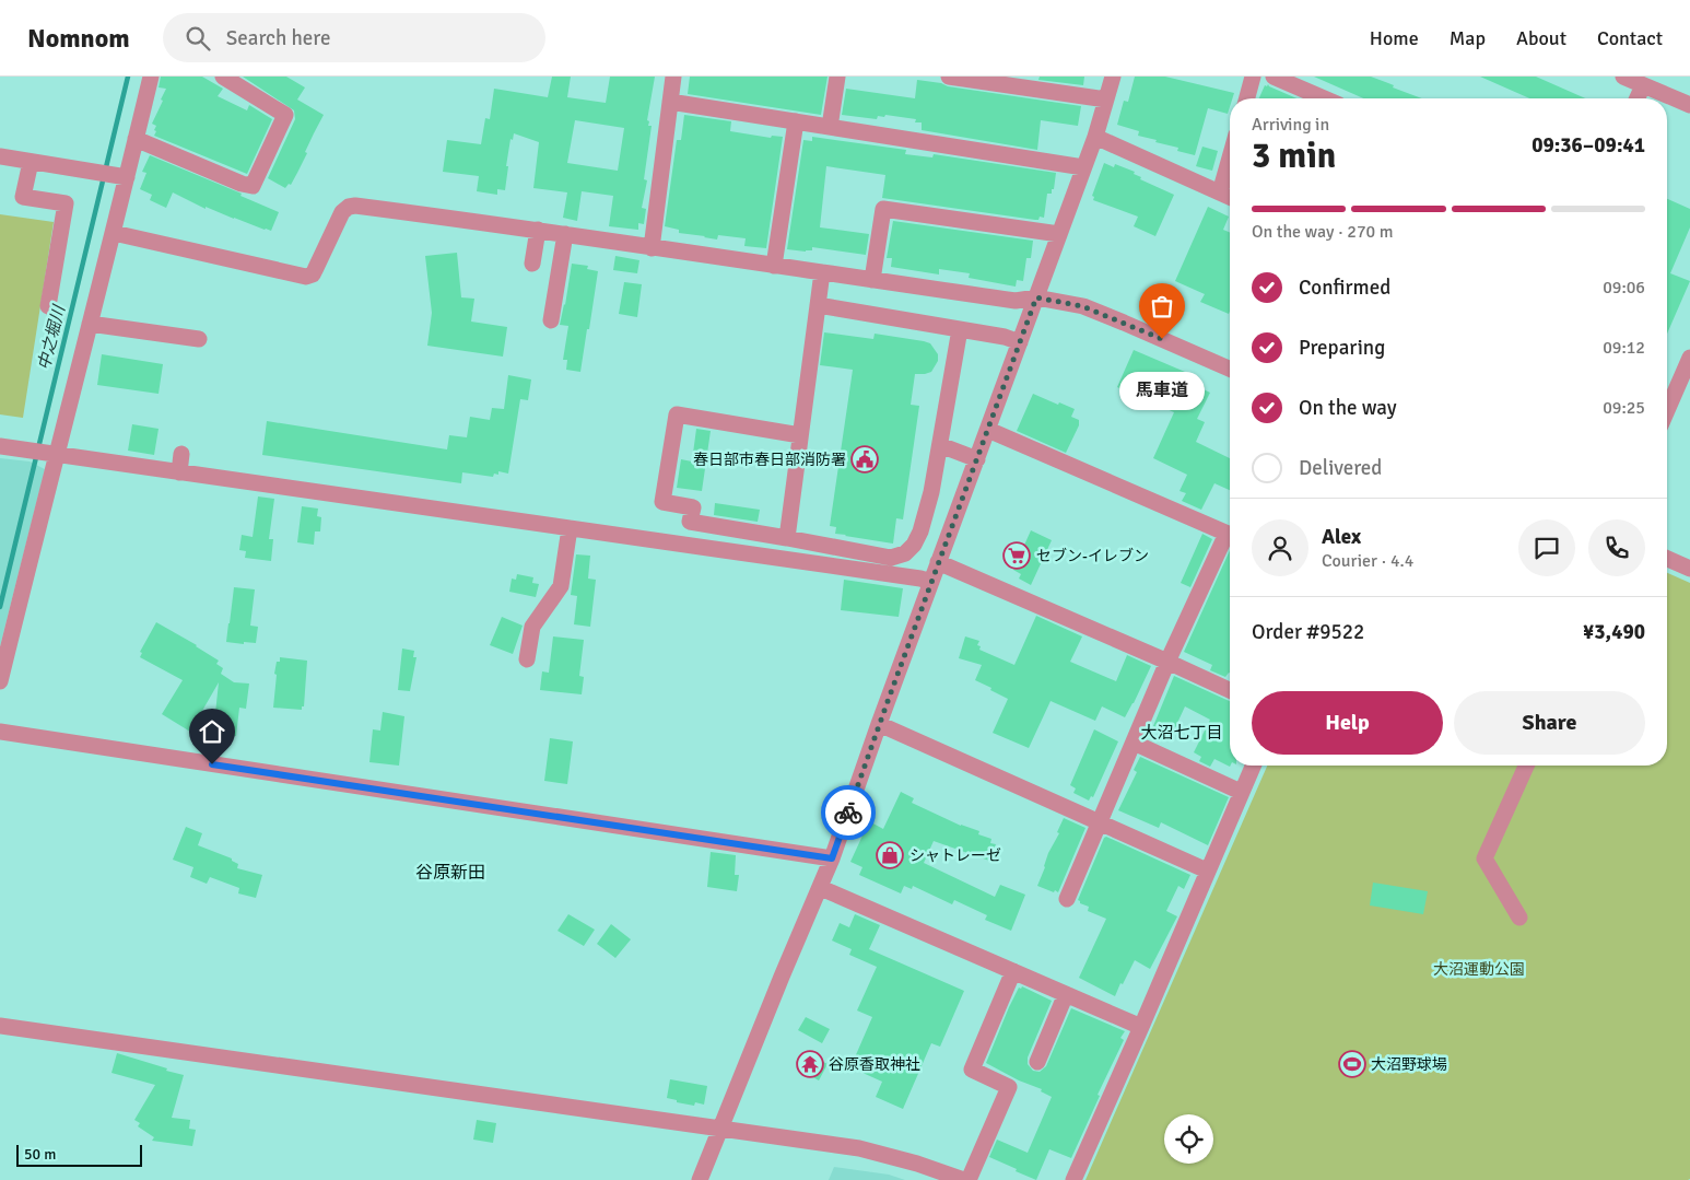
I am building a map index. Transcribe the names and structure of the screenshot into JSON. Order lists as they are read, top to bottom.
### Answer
{
  "districts": ["大沼七丁目", "谷原新田"],
  "water": ["中之堀川"],
  "parks": ["大沼運動公園"],
  "places": {
    "other": ["馬車道"],
    "public building": ["春日部市春日部消防署"],
    "supermarket": ["セブン-イレブン"],
    "shop": ["シャトレーゼ"],
    "temple": ["谷原香取神社"],
    "sports": ["大沼野球場"]
  },
  "scale_bar": "50 m",
  "page": {
    "header": "Nomnom",
    "search": "Search here",
    "nav": [
      "Home",
      "Map",
      "About",
      "Contact"
    ],
    "heading": ["3 min", "Arriving in", "09:36–09:41"],
    "panel": [
      "Alex",
      "Courier · 4.4",
      "Order #9522",
      "¥3,490"
    ],
    "bar": "On the way · 270 m",
    "list": [
      ["Confirmed", "09:06"],
      ["Preparing", "09:12"],
      ["On the way", "09:25"],
      "Delivered"
    ],
    "bubble": "馬車道",
    "buttons": ["Help", "Share"],
    "scale": "50 m"
  }
}
